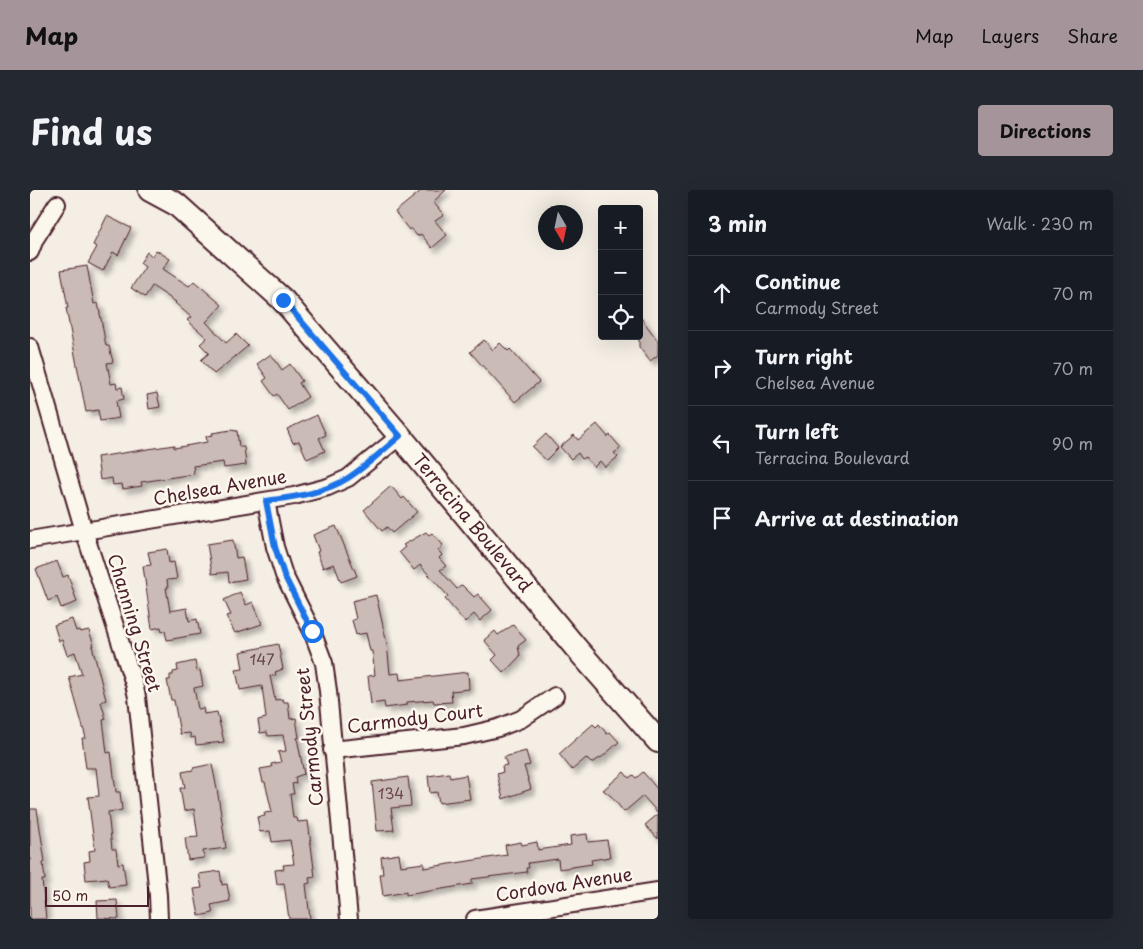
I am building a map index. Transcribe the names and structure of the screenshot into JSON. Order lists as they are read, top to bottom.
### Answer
{
  "streets": {
    "main road": ["Terracina Boulevard"],
    "street": [
      "Chelsea Avenue",
      "Channing Street",
      "Carmody Court",
      "Carmody Street",
      "Cordova Avenue"
    ]
  },
  "crossings": [
    ["Chelsea Avenue", "Terracina Boulevard"],
    ["Chelsea Avenue", "Channing Street"],
    ["Chelsea Avenue", "Carmody Street"],
    ["Carmody Court", "Carmody Street"]
  ],
  "house_numbers": ["147", "134"],
  "scale_bar": "50 m",
  "north": "bottom",
  "page": {
    "header": "Map",
    "nav": ["Map", "Layers", "Share"],
    "title": "Find us",
    "buttons": "Directions",
    "heading": ["3 min", "Walk · 230 m"],
    "map_buttons": ["+", "−"],
    "list": [
      ["Continue", "Carmody Street", "70 m"],
      ["Turn right", "Chelsea Avenue", "70 m"],
      ["Turn left", "Terracina Boulevard", "90 m"],
      "Arrive at destination"
    ],
    "scale": "50 m"
  }
}
